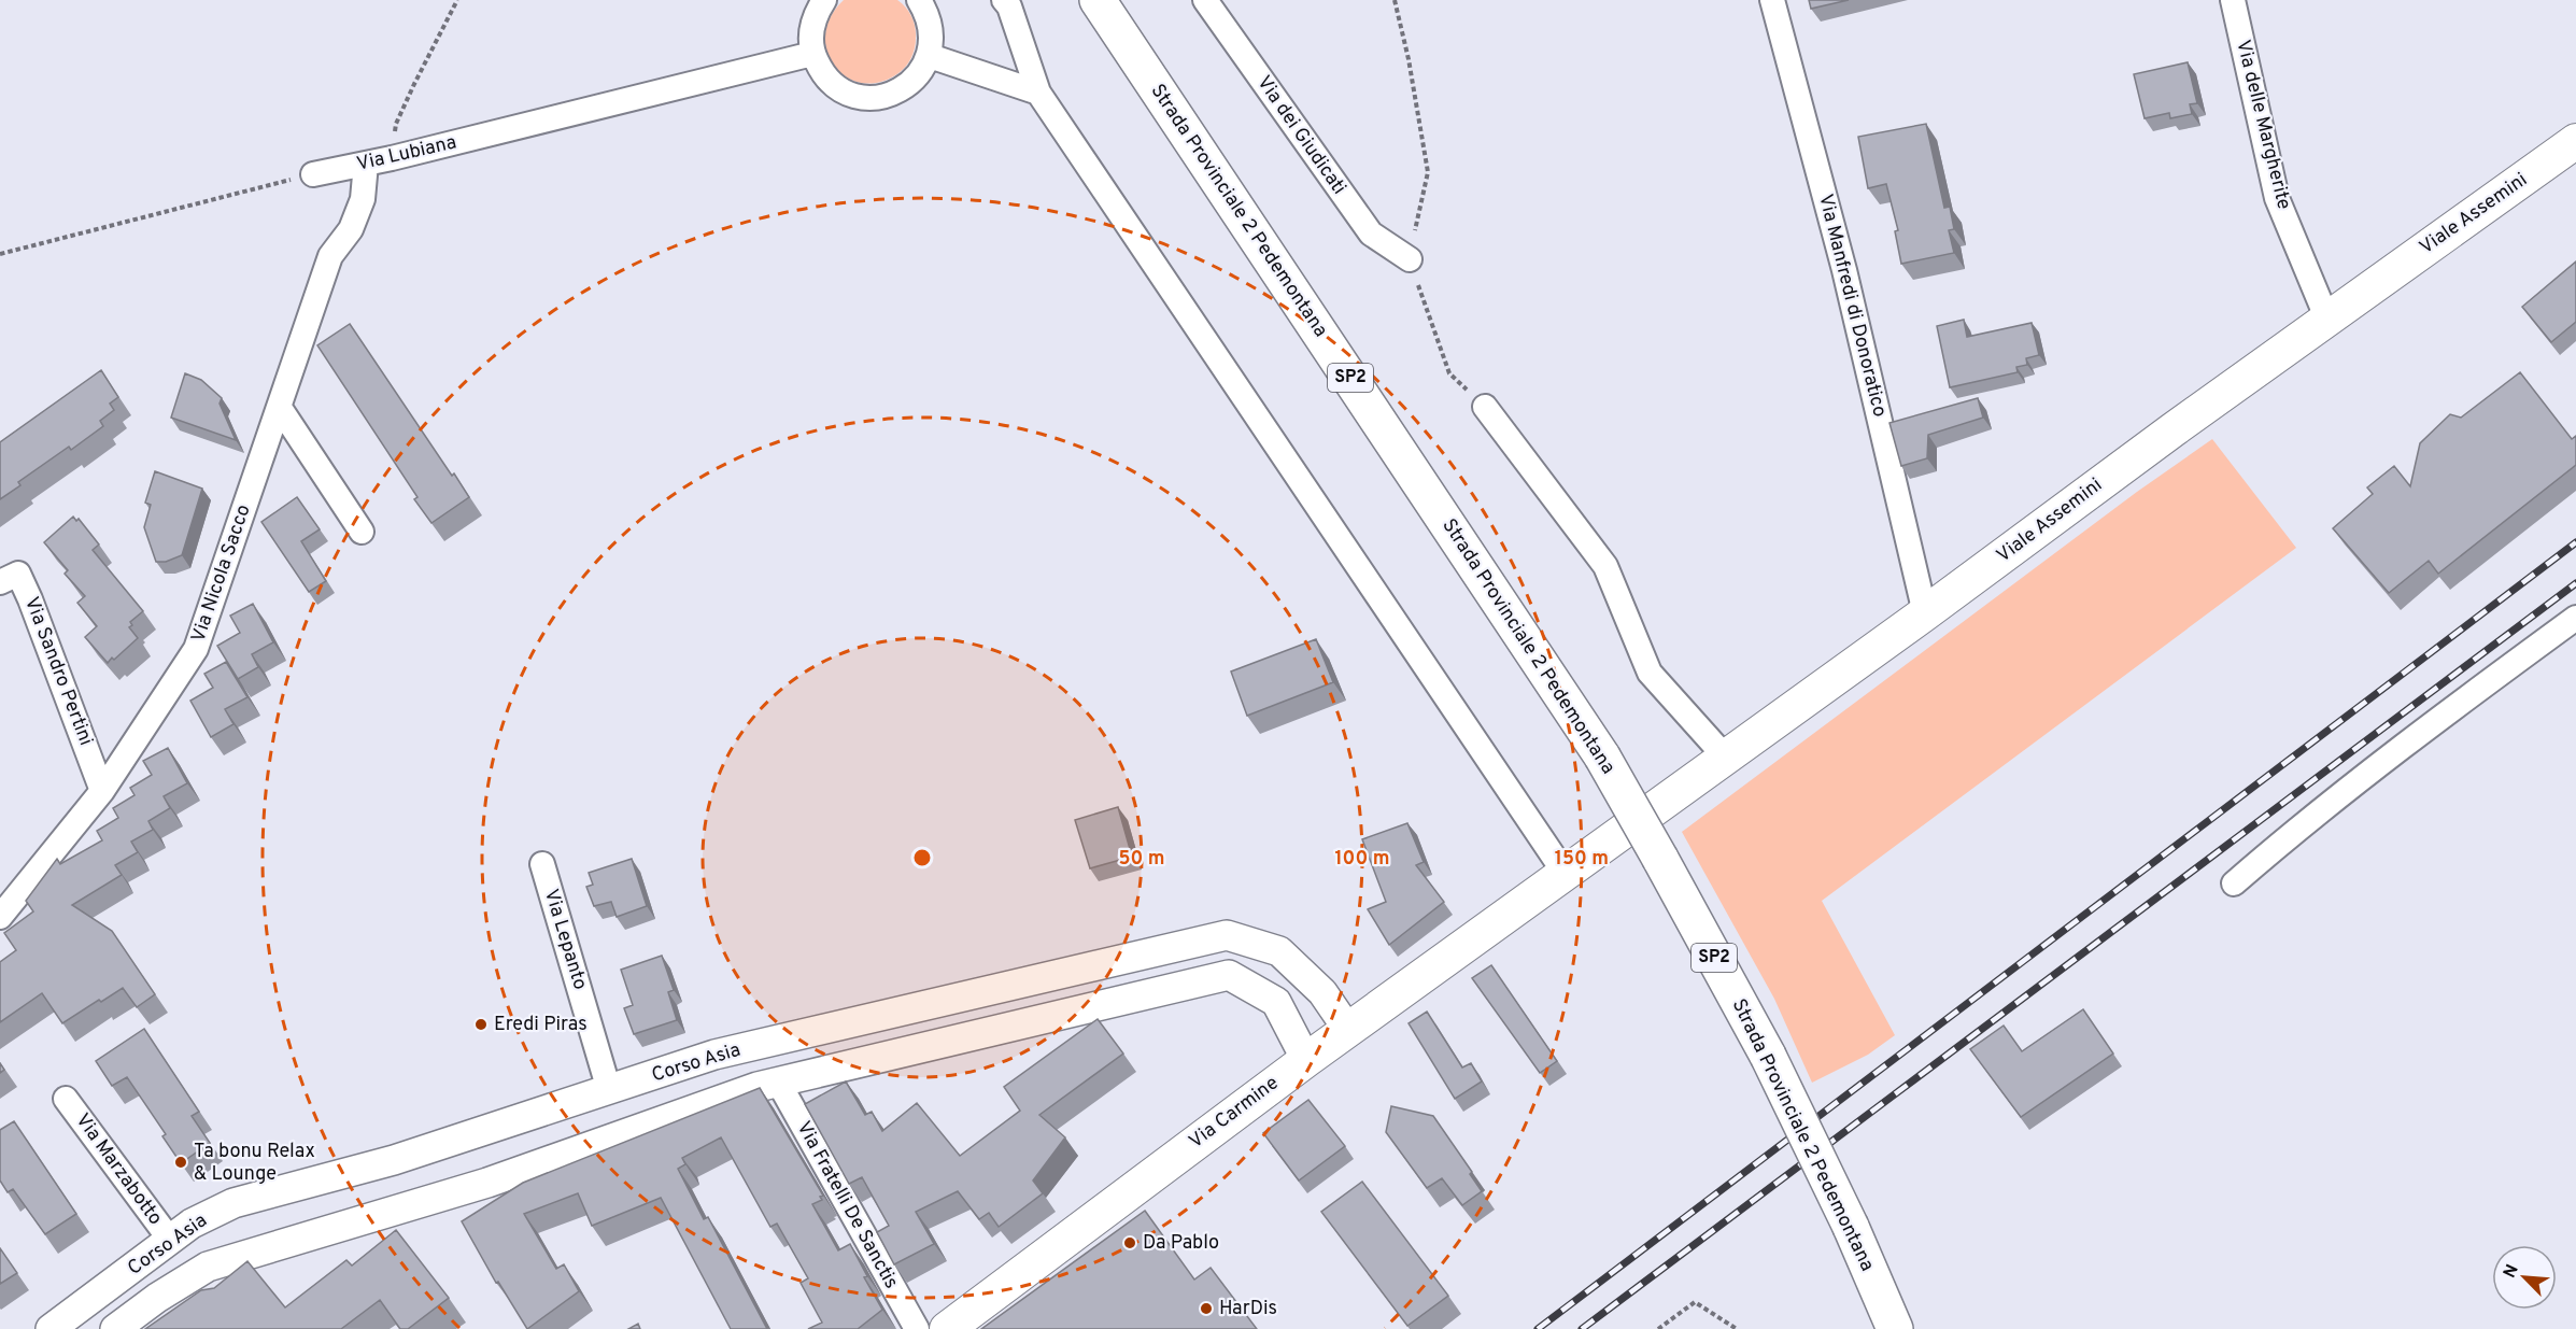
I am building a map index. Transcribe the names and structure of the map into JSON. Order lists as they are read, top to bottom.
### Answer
{
  "streets": {
    "main road": [
      "Strada Provinciale 2 Pedemontana",
      "Viale Assemini",
      "SP2",
      "Via Carmine"
    ],
    "street": [
      "Via delle Margherite",
      "Via dei Giudicati",
      "Via Lubiana",
      "Via Manfredi di Donoratico",
      "Via Nicola Sacco",
      "Via Sandro Pertini",
      "Via Lepanto",
      "Corso Asia",
      "Via Marzabotto",
      "Via Fratelli De Sanctis"
    ]
  },
  "crossings": [
    ["Via delle Margherite", "Viale Assemini"],
    ["Via Lubiana", "Via Nicola Sacco"],
    ["Viale Assemini", "Via Manfredi di Donoratico"],
    ["Viale Assemini", "Via Carmine"],
    ["Via Nicola Sacco", "Via Sandro Pertini"],
    ["Via Lepanto", "Corso Asia"],
    ["Corso Asia", "Via Carmine"],
    ["Corso Asia", "Via Marzabotto"],
    ["Corso Asia", "Via Fratelli De Sanctis"]
  ],
  "places": [
    "Eredi Piras",
    "Ta bonu Relax & Lounge",
    "Da Pablo",
    "HarDis"
  ],
  "north": "top left",
  "rings": ["50 m", "100 m", "150 m"]
}
